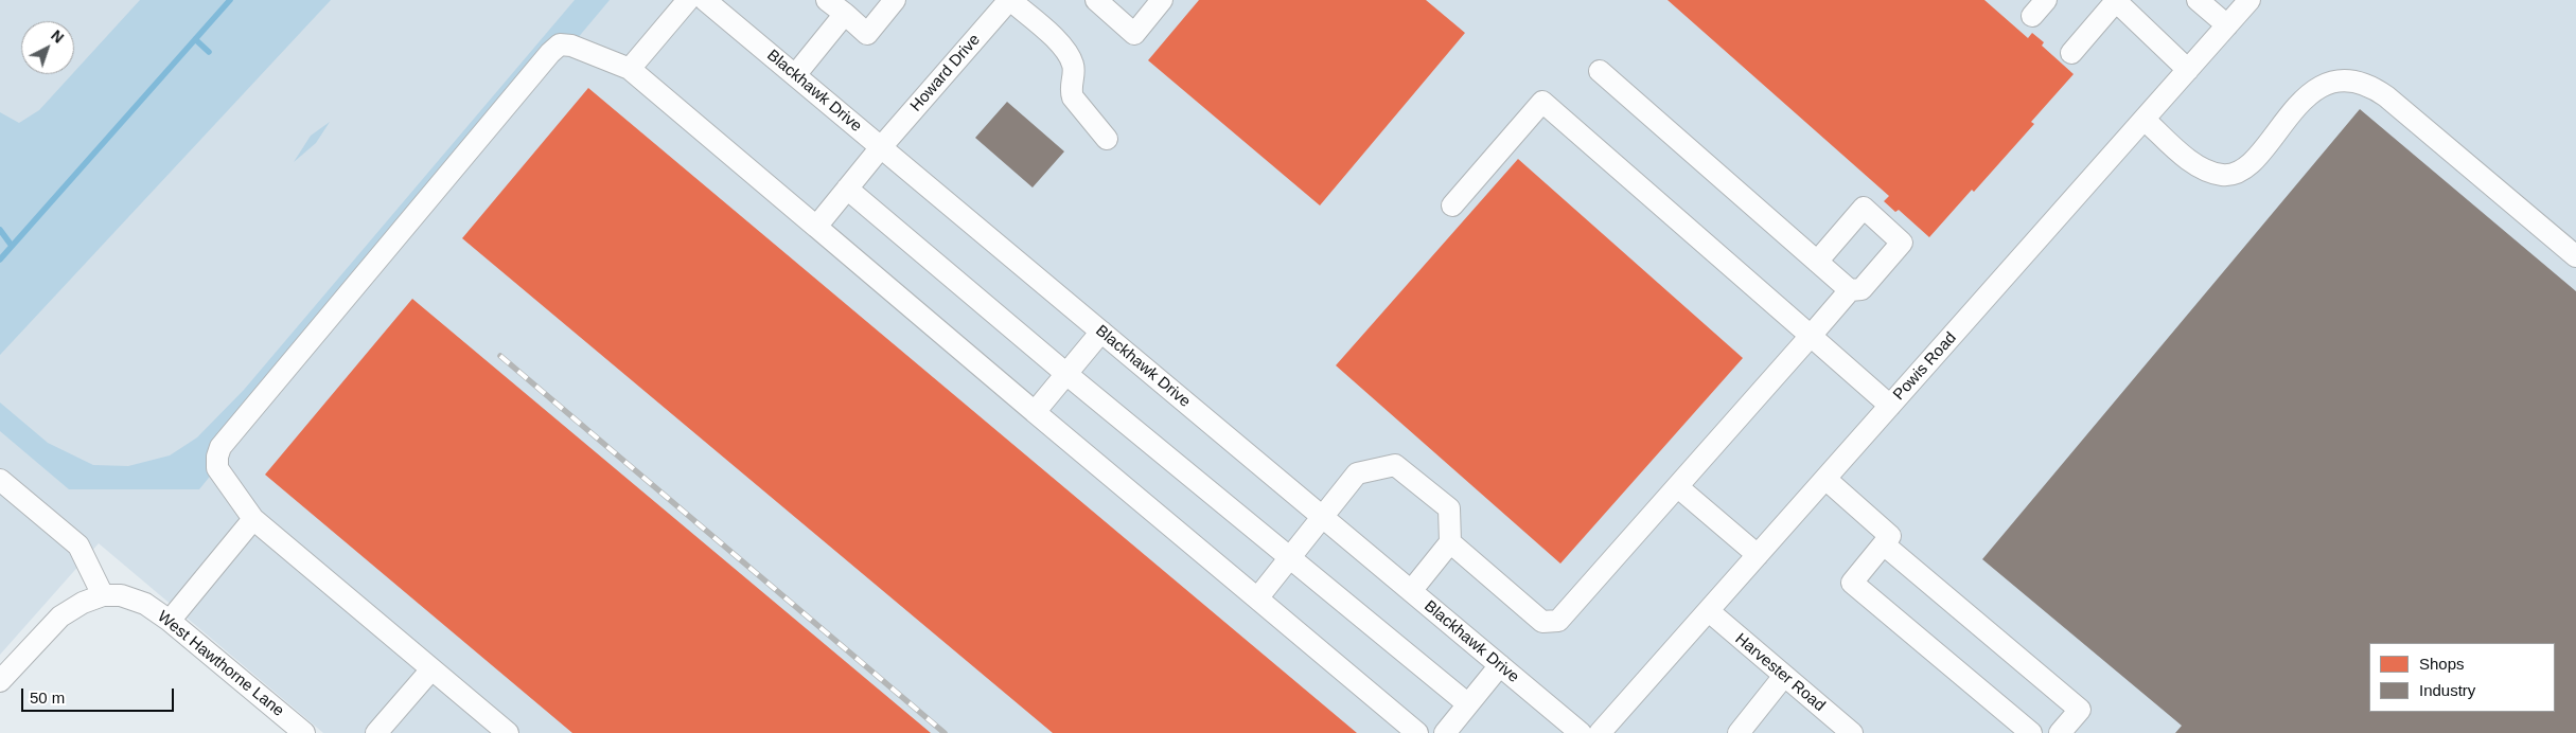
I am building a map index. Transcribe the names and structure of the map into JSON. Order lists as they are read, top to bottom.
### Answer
{
  "streets": {
    "street": [
      "Howard Drive",
      "Blackhawk Drive",
      "Powis Road",
      "West Hawthorne Lane",
      "Harvester Road"
    ]
  },
  "crossings": [
    ["Howard Drive", "Blackhawk Drive"],
    ["Powis Road", "Harvester Road"]
  ],
  "legend": ["Shops", "Industry"],
  "scale_bar": "50 m",
  "north": "top right"
}
